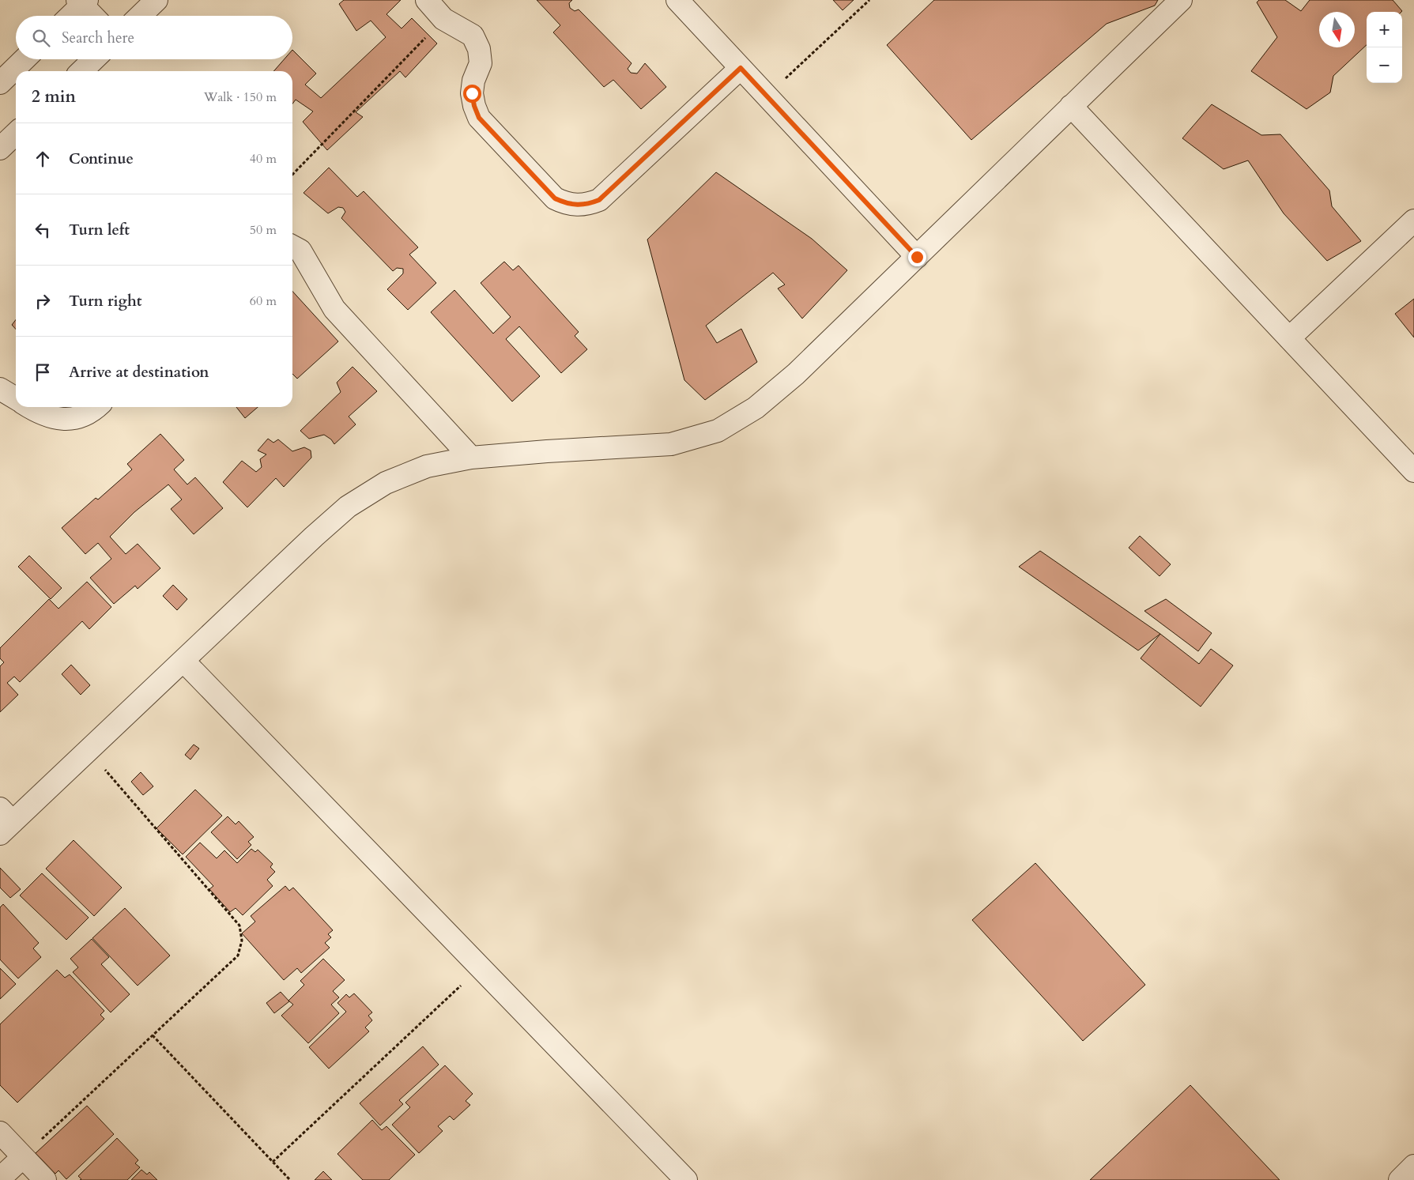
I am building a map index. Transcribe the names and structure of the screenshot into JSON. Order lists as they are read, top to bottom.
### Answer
{
  "north": "bottom",
  "page": {
    "map_buttons": ["+", "−"],
    "search": "Search here",
    "heading": ["2 min", "Walk · 150 m"],
    "list": [
      ["Continue", "40 m"],
      ["Turn left", "50 m"],
      ["Turn right", "60 m"],
      "Arrive at destination"
    ]
  }
}
